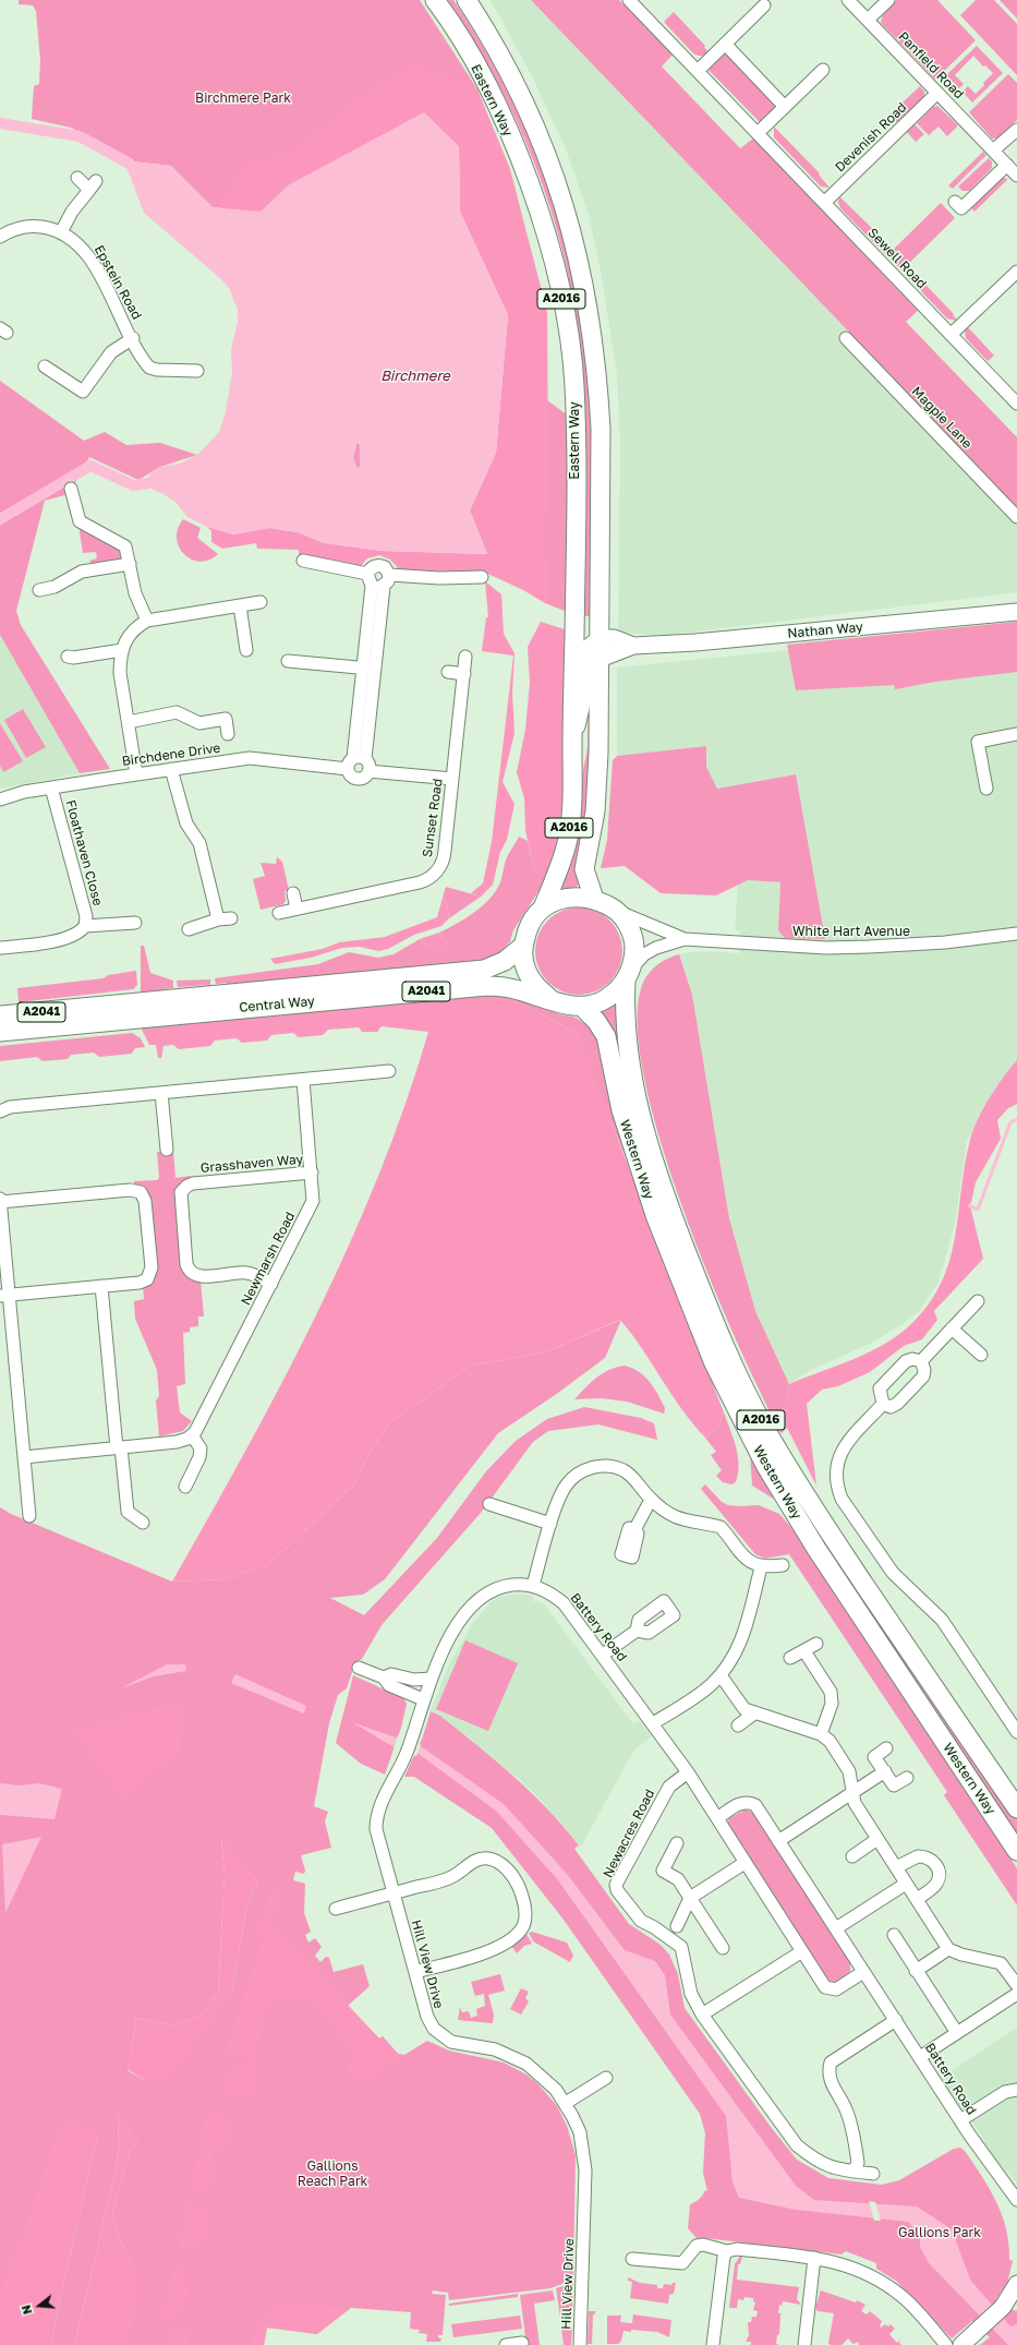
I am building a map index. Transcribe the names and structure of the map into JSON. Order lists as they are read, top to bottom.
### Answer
{
  "streets": {
    "main road": [
      "Eastern Way",
      "A2016",
      "A2041",
      "Central Way",
      "Western Way"
    ],
    "street": [
      "Panfield Road",
      "Devenish Road",
      "Sewell Road",
      "Epstein Road",
      "Magpie Lane",
      "Nathan Way",
      "Birchdene Drive",
      "Sunset Road",
      "Floathaven Close",
      "White Hart Avenue",
      "Grasshaven Way",
      "Newmarsh Road",
      "Battery Road",
      "Newacres Road",
      "Hill View Drive"
    ]
  },
  "crossings": [
    ["Panfield Road", "Devenish Road"],
    ["Eastern Way", "Nathan Way"],
    ["Eastern Way", "White Hart Avenue"],
    ["Eastern Way", "Central Way"],
    ["Eastern Way", "Western Way"],
    ["Devenish Road", "Sewell Road"],
    ["Birchdene Drive", "Sunset Road"],
    ["Birchdene Drive", "Floathaven Close"],
    ["White Hart Avenue", "Central Way"],
    ["White Hart Avenue", "Western Way"],
    ["Central Way", "Western Way"],
    ["Grasshaven Way", "Newmarsh Road"],
    ["Battery Road", "Newacres Road"],
    ["Battery Road", "Hill View Drive"]
  ],
  "water": ["Birchmere"],
  "parks": ["Birchmere Park", "Gallions Reach Park", "Gallions Park"],
  "north": "left"
}
